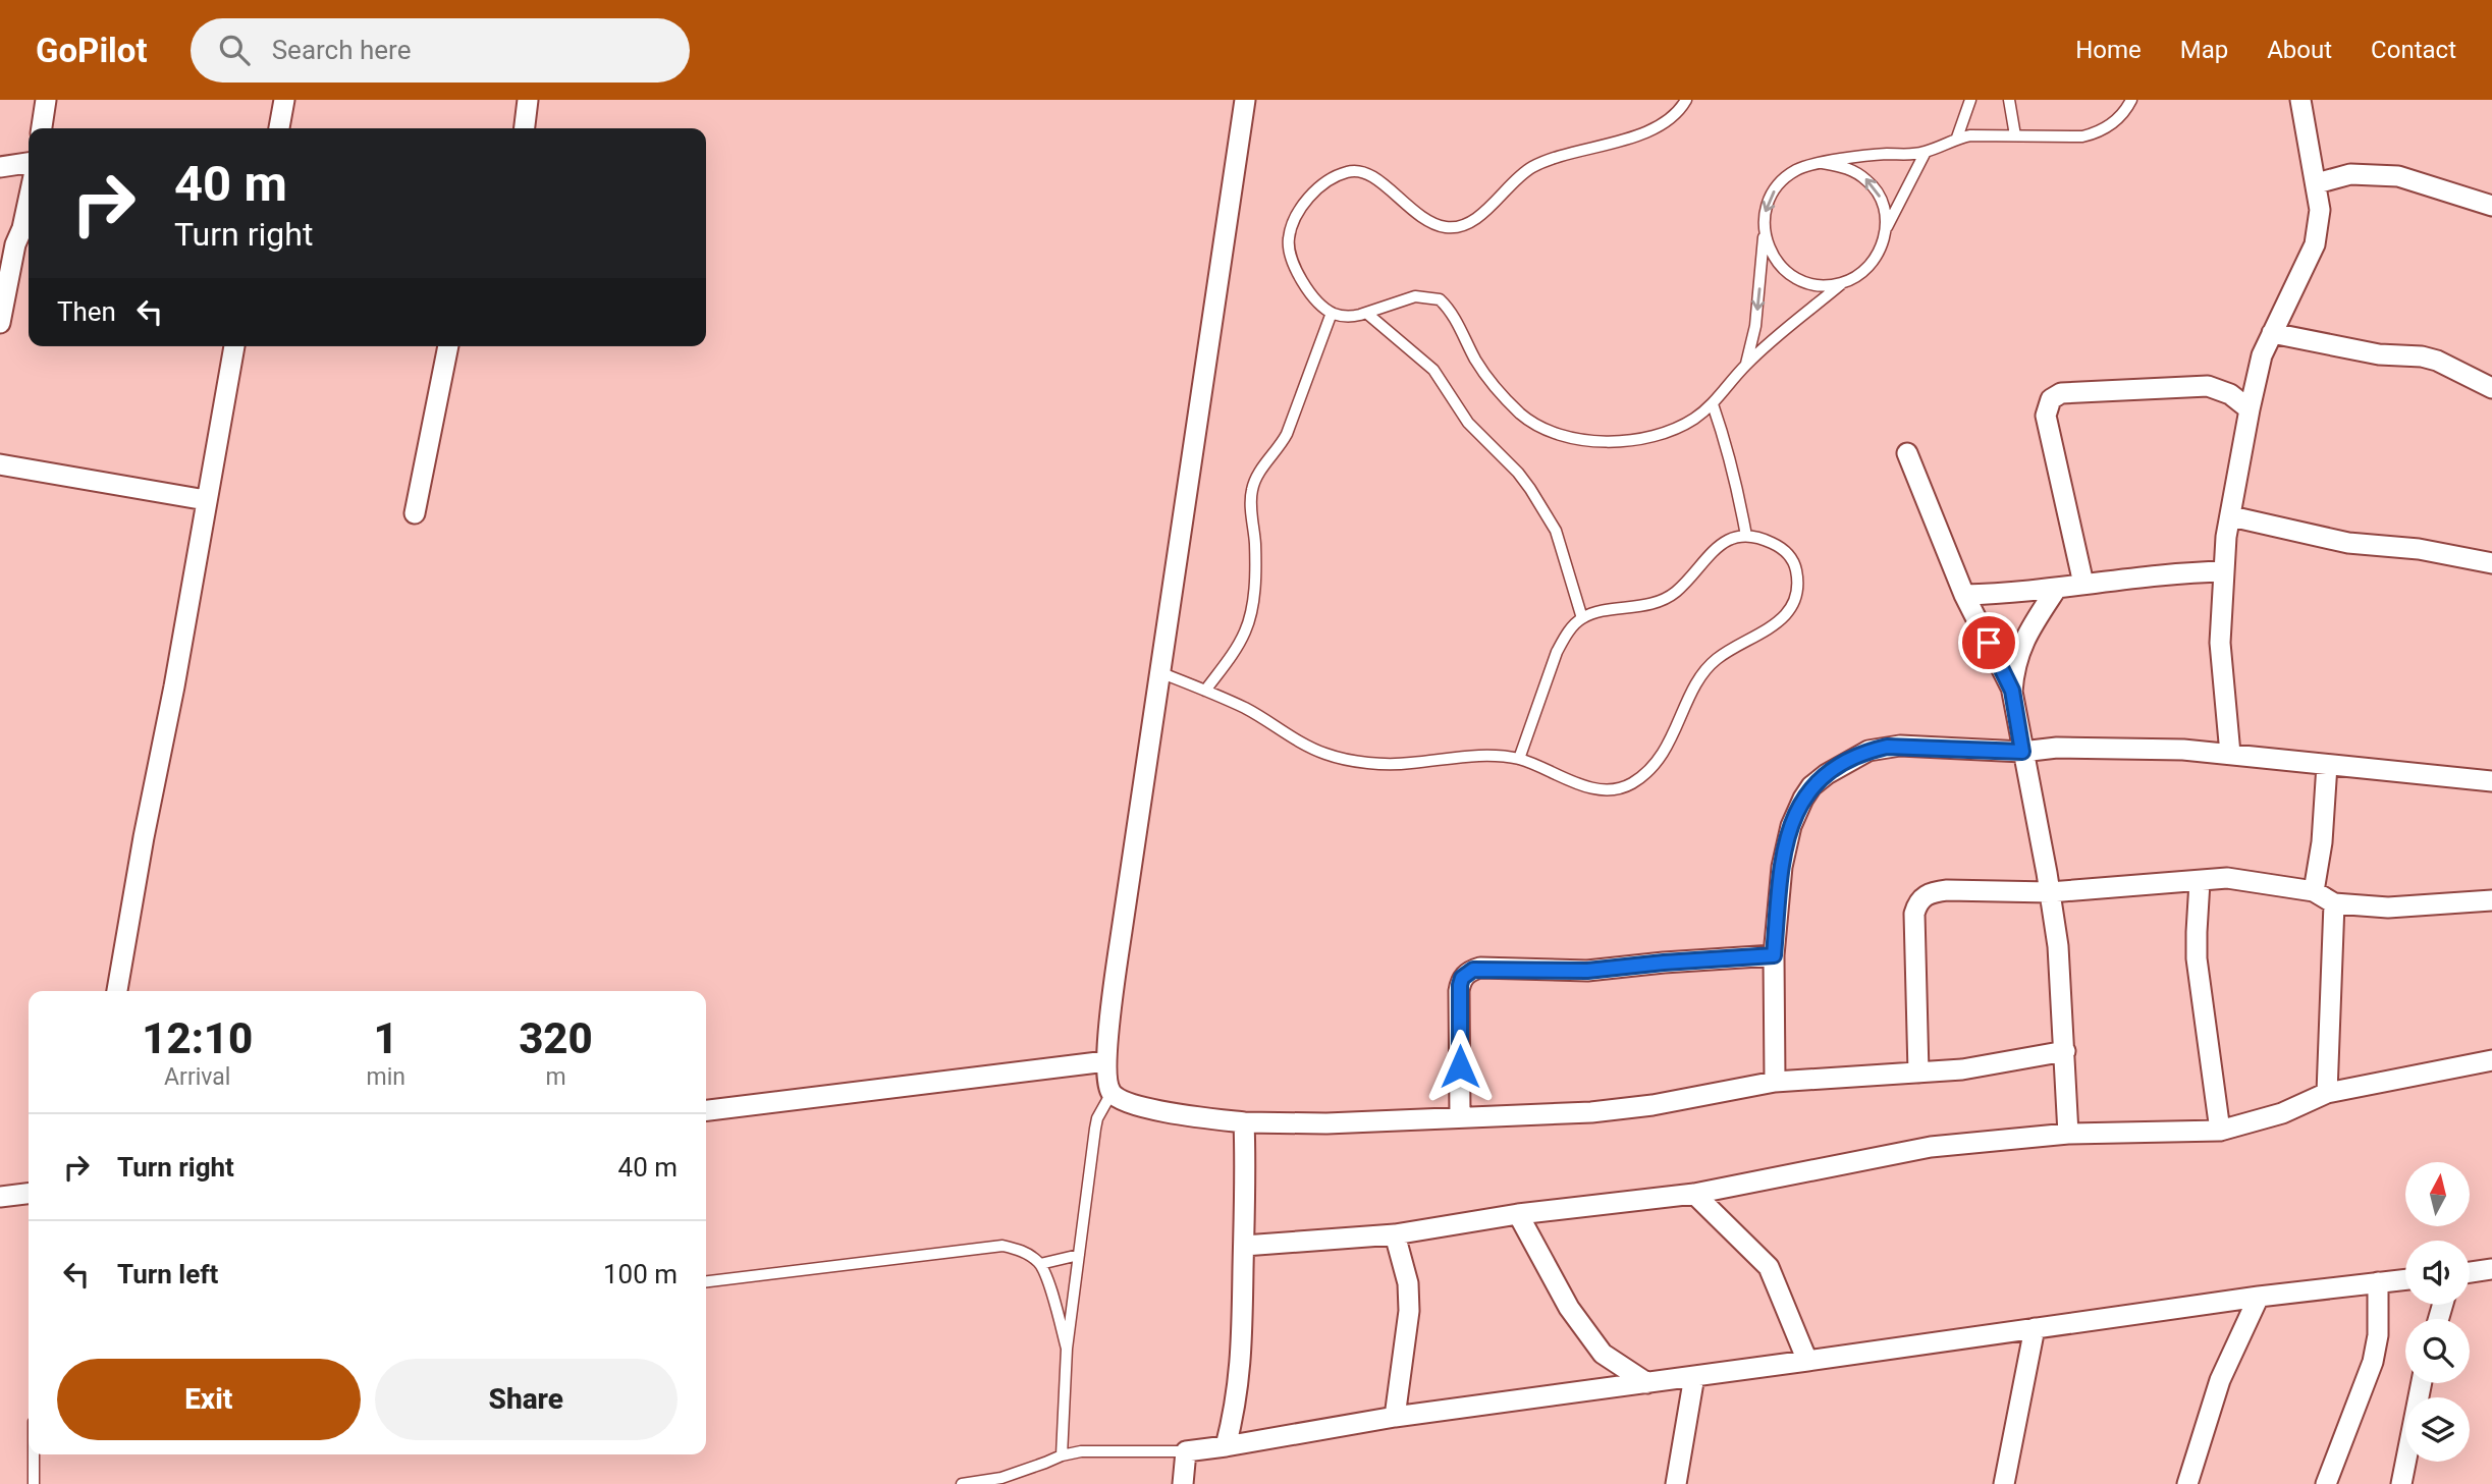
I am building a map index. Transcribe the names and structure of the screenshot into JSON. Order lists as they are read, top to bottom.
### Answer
{
  "north": "top",
  "page": {
    "header": "GoPilot",
    "search": "Search here",
    "nav": [
      "Home",
      "Map",
      "About",
      "Contact"
    ],
    "turn": ["40 m", "Turn right"],
    "then": "Then",
    "eta": [
      "12:10",
      "Arrival",
      "1",
      "min",
      "320",
      "m"
    ],
    "list": [
      {
        "name": "Turn right",
        "value": "40 m"
      },
      {
        "name": "Turn left",
        "value": "100 m"
      }
    ],
    "buttons": ["Exit", "Share"]
  }
}
